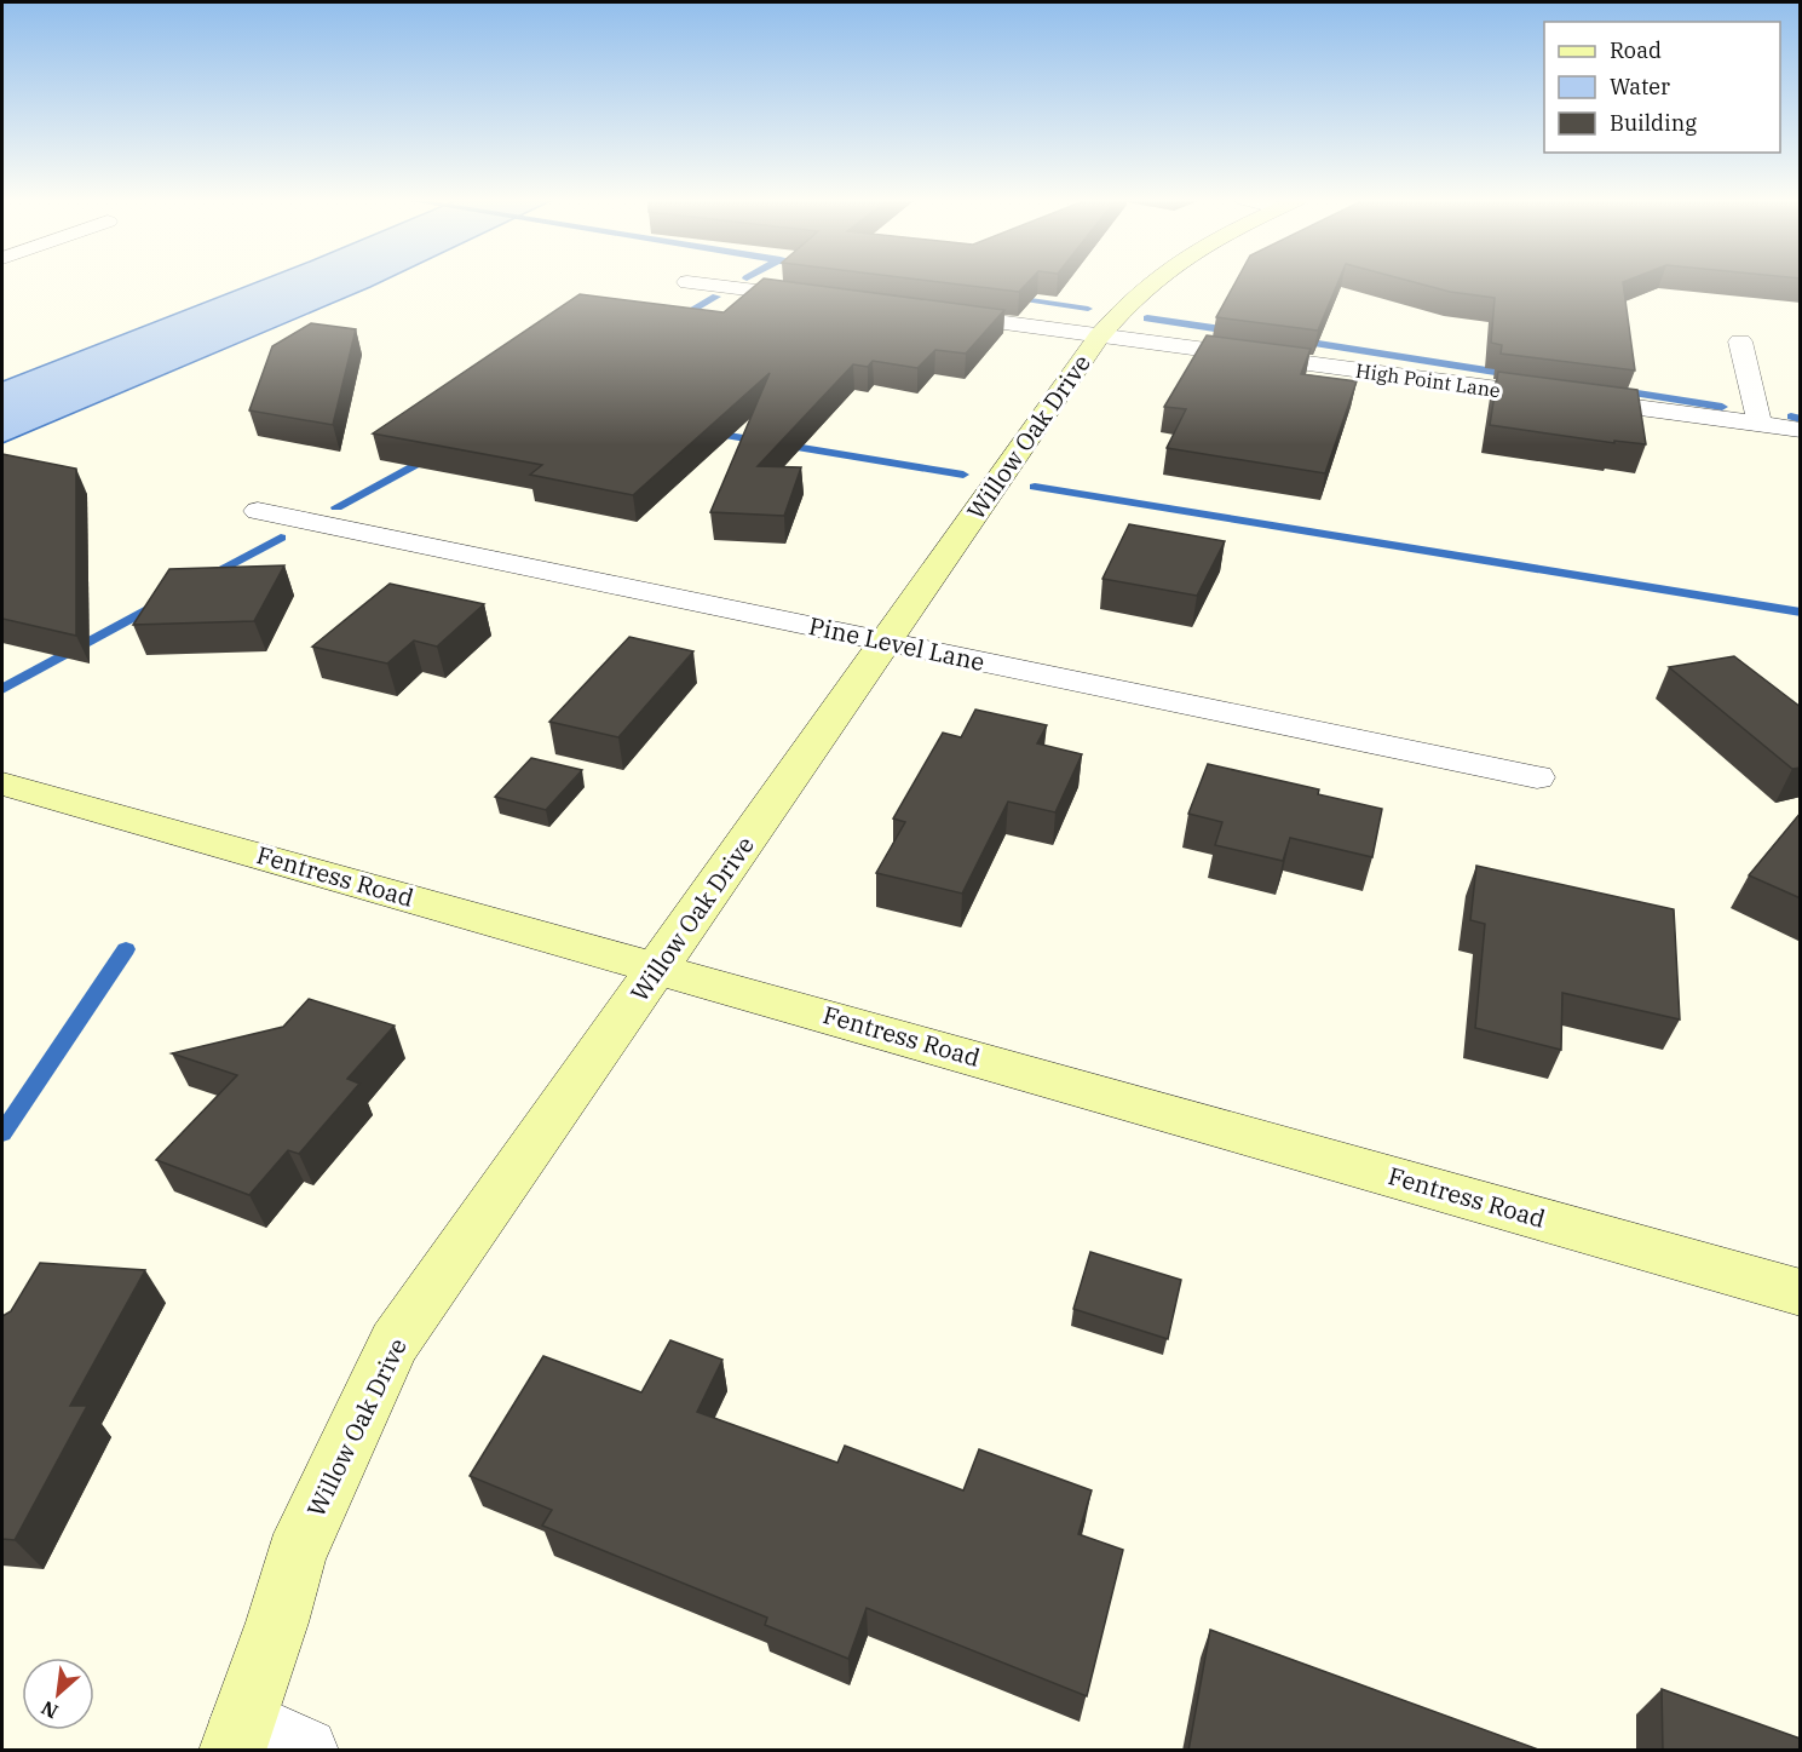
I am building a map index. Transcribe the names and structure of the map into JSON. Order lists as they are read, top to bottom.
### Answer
{
  "streets": {
    "street": [
      "High Point Lane",
      "Willow Oak Drive",
      "Pine Level Lane",
      "Fentress Road"
    ]
  },
  "crossings": [
    ["High Point Lane", "Willow Oak Drive"],
    ["Willow Oak Drive", "Pine Level Lane"],
    ["Willow Oak Drive", "Fentress Road"]
  ],
  "legend": ["Road", "Water", "Building"],
  "north": "bottom left"
}
